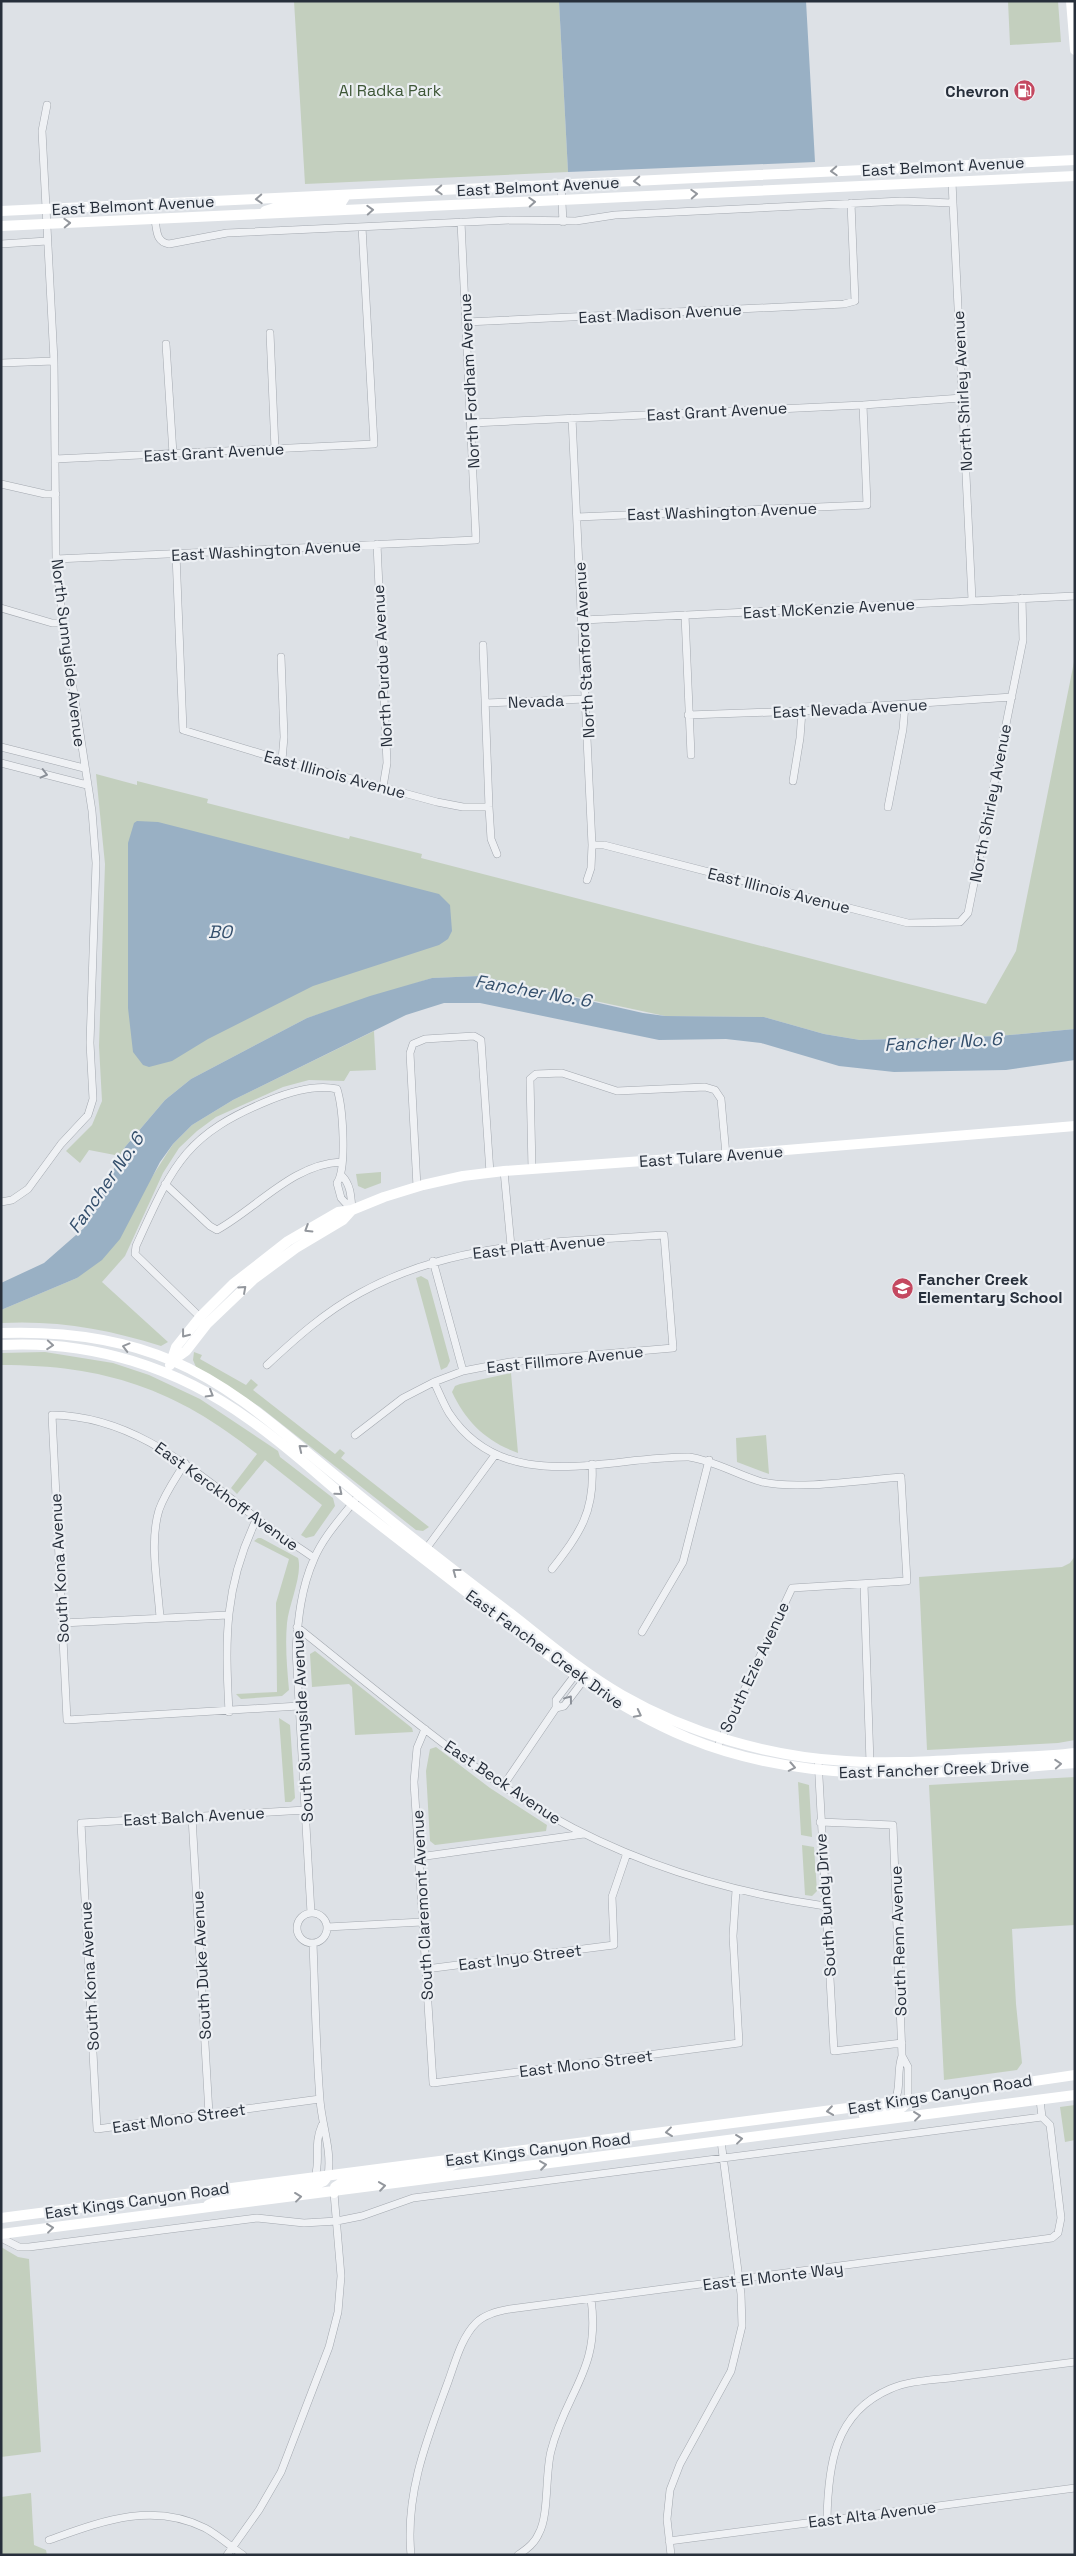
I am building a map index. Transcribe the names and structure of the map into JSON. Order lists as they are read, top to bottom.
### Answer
{
  "streets": {
    "street": [
      "East Belmont Avenue",
      "East Madison Avenue",
      "North Fordham Avenue",
      "North Shirley Avenue",
      "East Grant Avenue",
      "East Washington Avenue",
      "East McKenzie Avenue",
      "North Stanford Avenue",
      "North Sunnyside Avenue",
      "North Purdue Avenue",
      "Nevada",
      "East Nevada Avenue",
      "East Illinois Avenue",
      "East Tulare Avenue",
      "East Platt Avenue",
      "East Fillmore Avenue",
      "East Kerckhoff Avenue",
      "South Kona Avenue",
      "East Fancher Creek Drive",
      "South Ezie Avenue",
      "South Sunnyside Avenue",
      "East Beck Avenue",
      "East Balch Avenue",
      "South Claremont Avenue",
      "South Bundy Drive",
      "South Renn Avenue",
      "East Inyo Street",
      "South Duke Avenue",
      "East Mono Street",
      "East Kings Canyon Road",
      "East El Monte Way",
      "East Alta Avenue"
    ]
  },
  "crossings": [
    ["East Belmont Avenue", "East Madison Avenue"],
    ["East Belmont Avenue", "North Fordham Avenue"],
    ["East Belmont Avenue", "North Shirley Avenue"],
    ["East Belmont Avenue", "East Grant Avenue"],
    ["East Belmont Avenue", "North Sunnyside Avenue"],
    ["East Madison Avenue", "North Fordham Avenue"],
    ["North Fordham Avenue", "East Grant Avenue"],
    ["North Fordham Avenue", "East Washington Avenue"],
    ["North Shirley Avenue", "East Grant Avenue"],
    ["North Shirley Avenue", "East McKenzie Avenue"],
    ["North Shirley Avenue", "East Nevada Avenue"],
    ["North Shirley Avenue", "East Illinois Avenue"],
    ["East Grant Avenue", "East Washington Avenue"],
    ["East Grant Avenue", "North Stanford Avenue"],
    ["East Grant Avenue", "North Sunnyside Avenue"],
    ["East Washington Avenue", "North Stanford Avenue"],
    ["East Washington Avenue", "North Sunnyside Avenue"],
    ["East Washington Avenue", "North Purdue Avenue"],
    ["East Washington Avenue", "East Illinois Avenue"],
    ["East McKenzie Avenue", "North Stanford Avenue"],
    ["North Stanford Avenue", "Nevada"],
    ["North Stanford Avenue", "East Illinois Avenue"],
    ["North Purdue Avenue", "East Illinois Avenue"],
    ["East Tulare Avenue", "East Fancher Creek Drive"],
    ["East Platt Avenue", "East Fillmore Avenue"],
    ["East Kerckhoff Avenue", "South Kona Avenue"],
    ["East Kerckhoff Avenue", "South Sunnyside Avenue"],
    ["South Kona Avenue", "East Balch Avenue"],
    ["South Kona Avenue", "East Mono Street"],
    ["East Fancher Creek Drive", "South Ezie Avenue"],
    ["East Fancher Creek Drive", "South Sunnyside Avenue"],
    ["East Fancher Creek Drive", "South Bundy Drive"],
    ["South Sunnyside Avenue", "East Beck Avenue"],
    ["South Sunnyside Avenue", "East Balch Avenue"],
    ["East Beck Avenue", "South Claremont Avenue"],
    ["East Beck Avenue", "South Bundy Drive"],
    ["East Beck Avenue", "East Inyo Street"],
    ["East Beck Avenue", "East Mono Street"],
    ["East Balch Avenue", "South Duke Avenue"],
    ["South Claremont Avenue", "East Inyo Street"],
    ["South Claremont Avenue", "East Mono Street"],
    ["South Bundy Drive", "South Renn Avenue"],
    ["South Renn Avenue", "East Kings Canyon Road"],
    ["South Duke Avenue", "East Mono Street"],
    ["East Kings Canyon Road", "East El Monte Way"]
  ],
  "water": ["BO", "Fancher No. 6"],
  "parks": ["Al Radka Park"],
  "places": {
    "fuel station": ["Chevron"],
    "school or university": ["Fancher Creek Elementary School"]
  }
}
